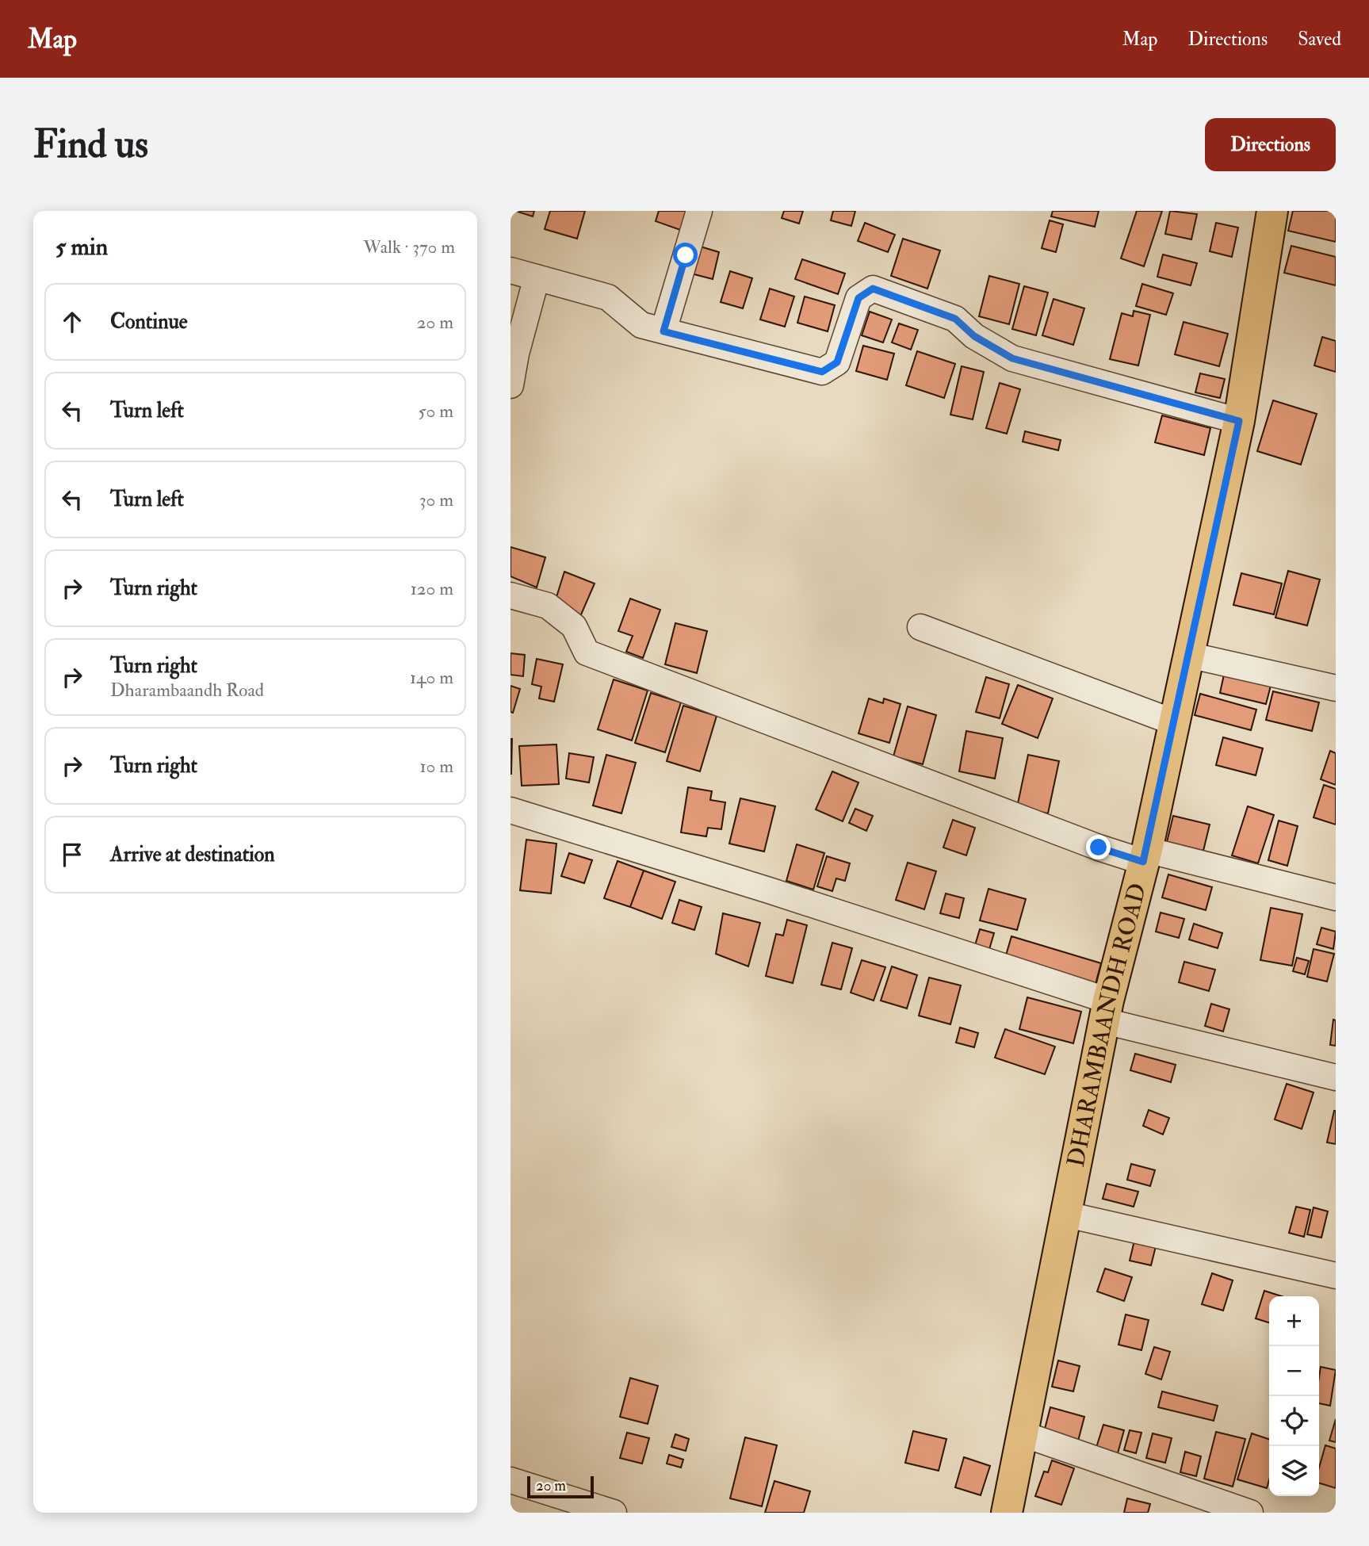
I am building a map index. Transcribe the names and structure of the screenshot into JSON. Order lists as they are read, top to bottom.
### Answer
{
  "streets": {
    "main road": ["DHARAMBAANDH ROAD"]
  },
  "scale_bar": "20 m",
  "page": {
    "header": "Map",
    "nav": ["Map", "Directions", "Saved"],
    "buttons": "Directions",
    "title": "Find us",
    "heading": ["5 min", "Walk · 370 m"],
    "list": [
      ["Continue", "20 m"],
      ["Turn left", "50 m"],
      ["Turn left", "30 m"],
      ["Turn right", "120 m"],
      ["Turn right", "Dharambaandh Road", "140 m"],
      ["Turn right", "10 m"],
      "Arrive at destination"
    ],
    "map_buttons": ["+", "−"],
    "scale": "20 m"
  }
}
